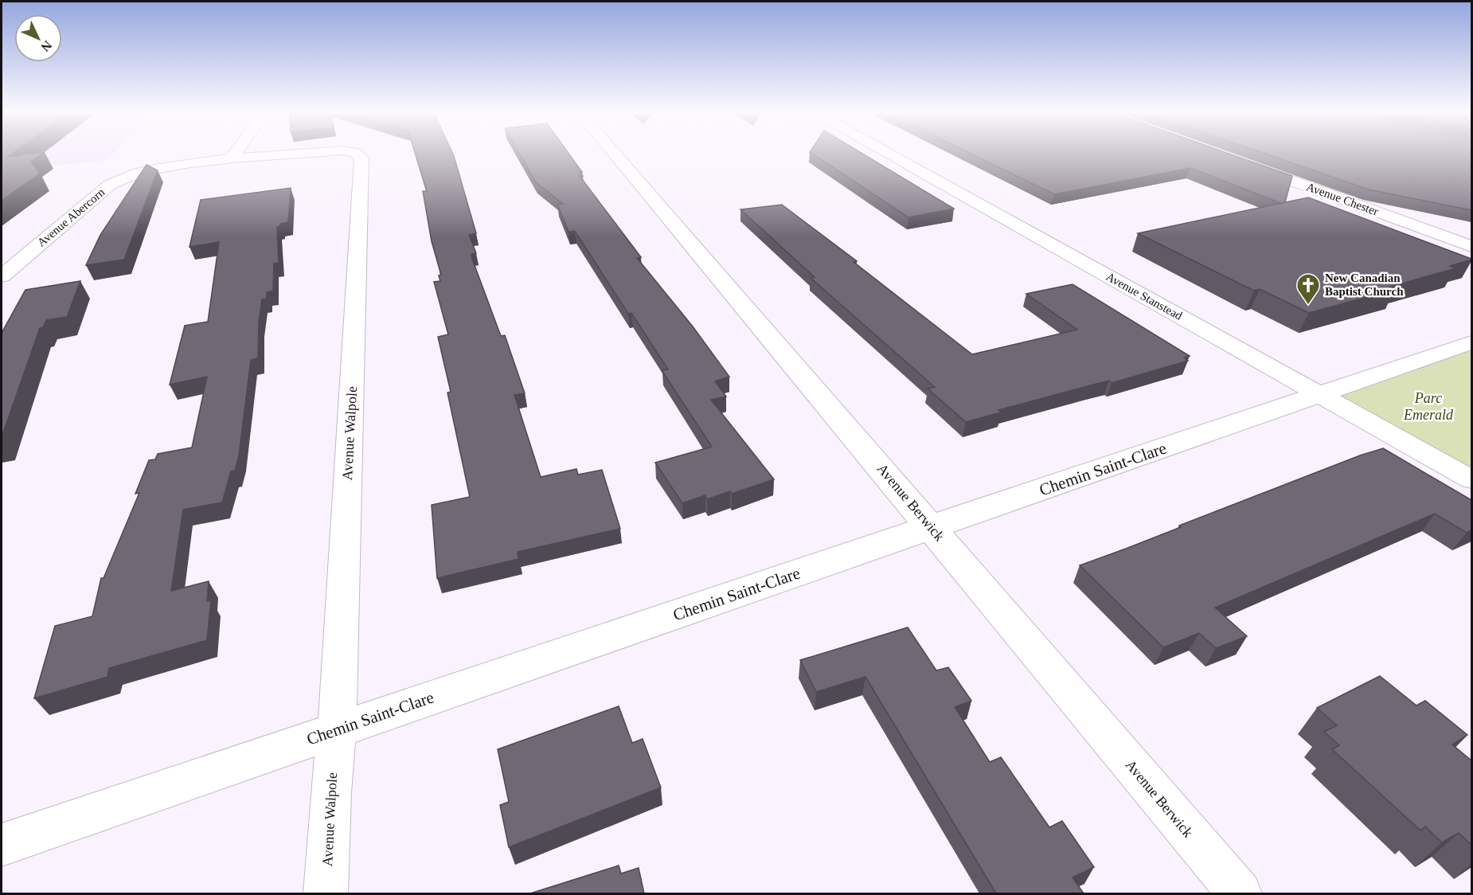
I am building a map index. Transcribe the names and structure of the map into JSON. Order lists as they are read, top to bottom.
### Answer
{
  "streets": {
    "street": [
      "Avenue Chester",
      "Avenue Abercorn",
      "Avenue Stanstead",
      "Avenue Walpole",
      "Chemin Saint-Clare",
      "Avenue Berwick"
    ]
  },
  "crossings": [
    ["Avenue Abercorn", "Avenue Walpole"],
    ["Avenue Stanstead", "Chemin Saint-Clare"],
    ["Avenue Walpole", "Chemin Saint-Clare"],
    ["Chemin Saint-Clare", "Avenue Berwick"]
  ],
  "parks": ["Parc Emerald"],
  "places": {
    "church": ["New Canadian Baptist Church"]
  },
  "north": "bottom right"
}
